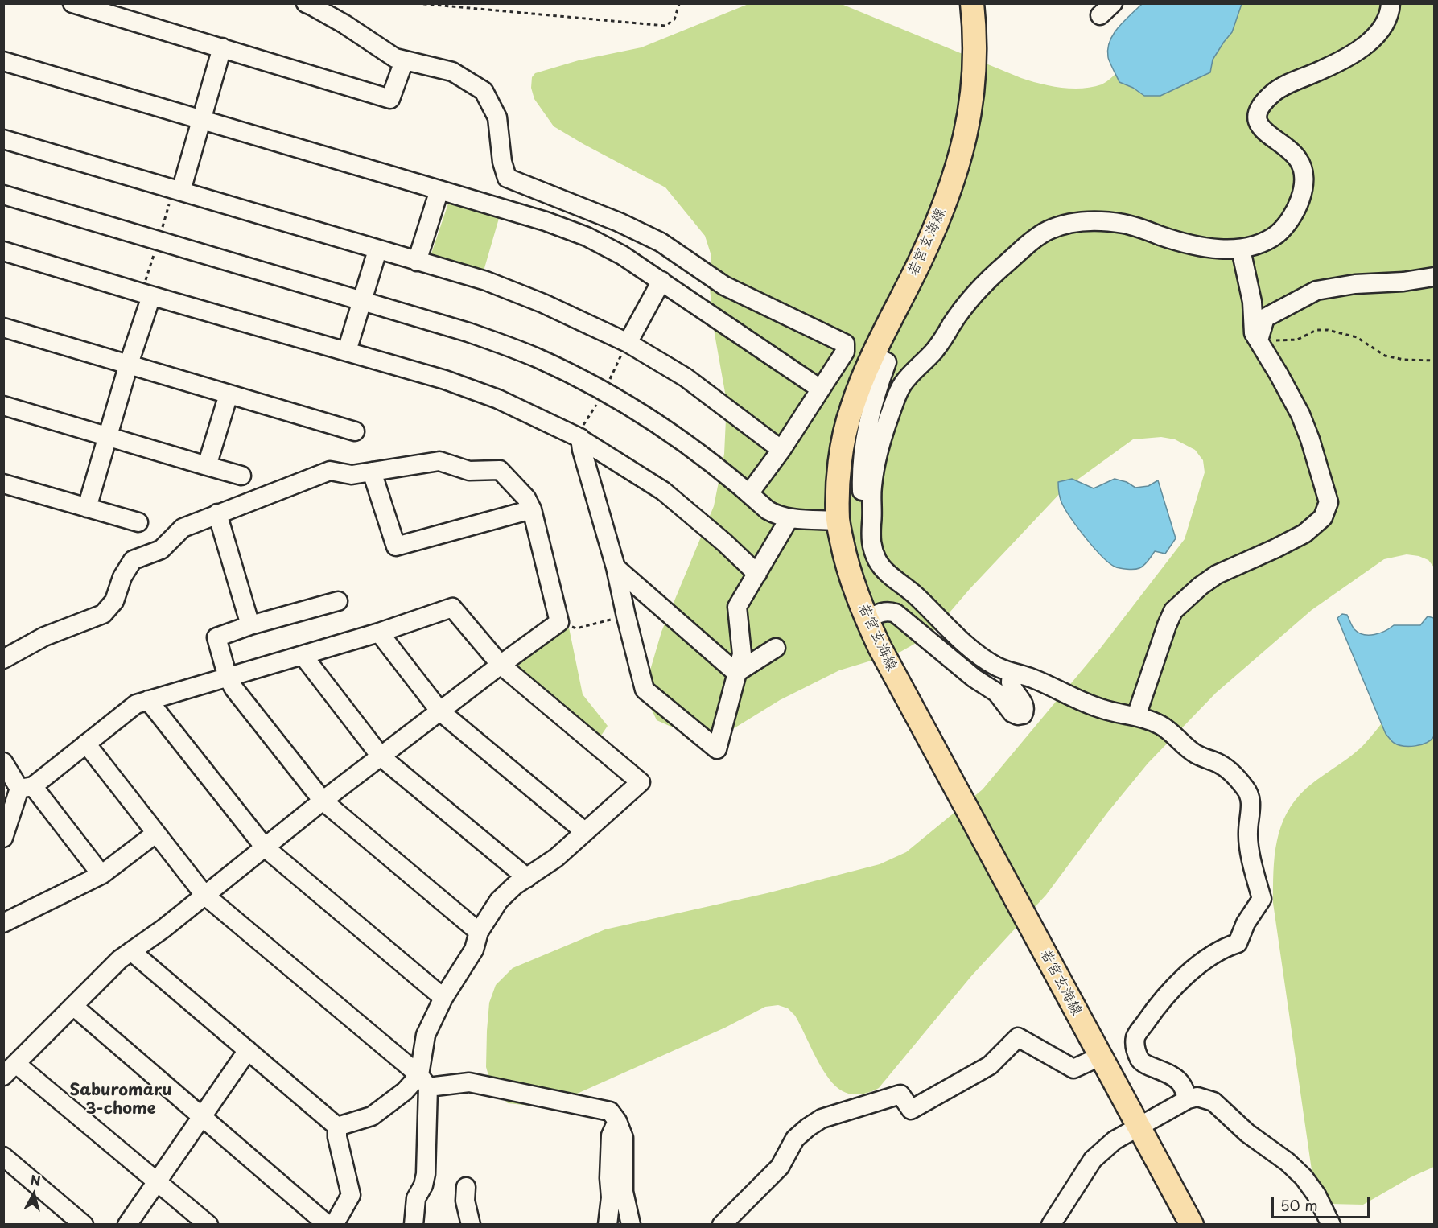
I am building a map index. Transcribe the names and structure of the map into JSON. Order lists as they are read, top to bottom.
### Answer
{
  "streets": {
    "main road": ["若宮玄海線"]
  },
  "districts": ["Saburomaru 3-chome"],
  "scale_bar": "50 m",
  "north": "top"
}
